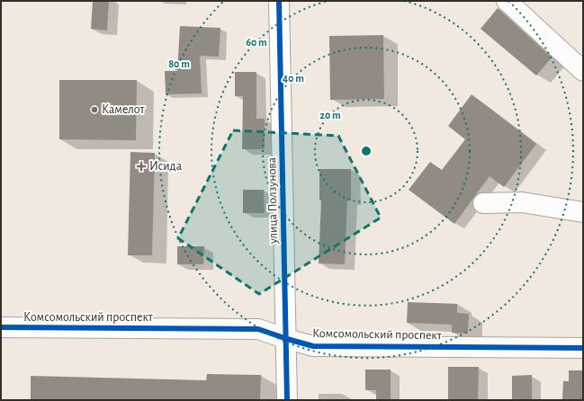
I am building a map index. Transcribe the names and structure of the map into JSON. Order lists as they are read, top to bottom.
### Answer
{
  "streets": {
    "street": ["улица Ползунова", "Комсомольский проспект"]
  },
  "crossings": [
    ["улица Ползунова", "Комсомольский проспект"]
  ],
  "places": {
    "other": ["Камелот"],
    "health": ["Исида"]
  },
  "rings": [
    "60 m",
    "80 m",
    "40 m",
    "20 m"
  ]
}
